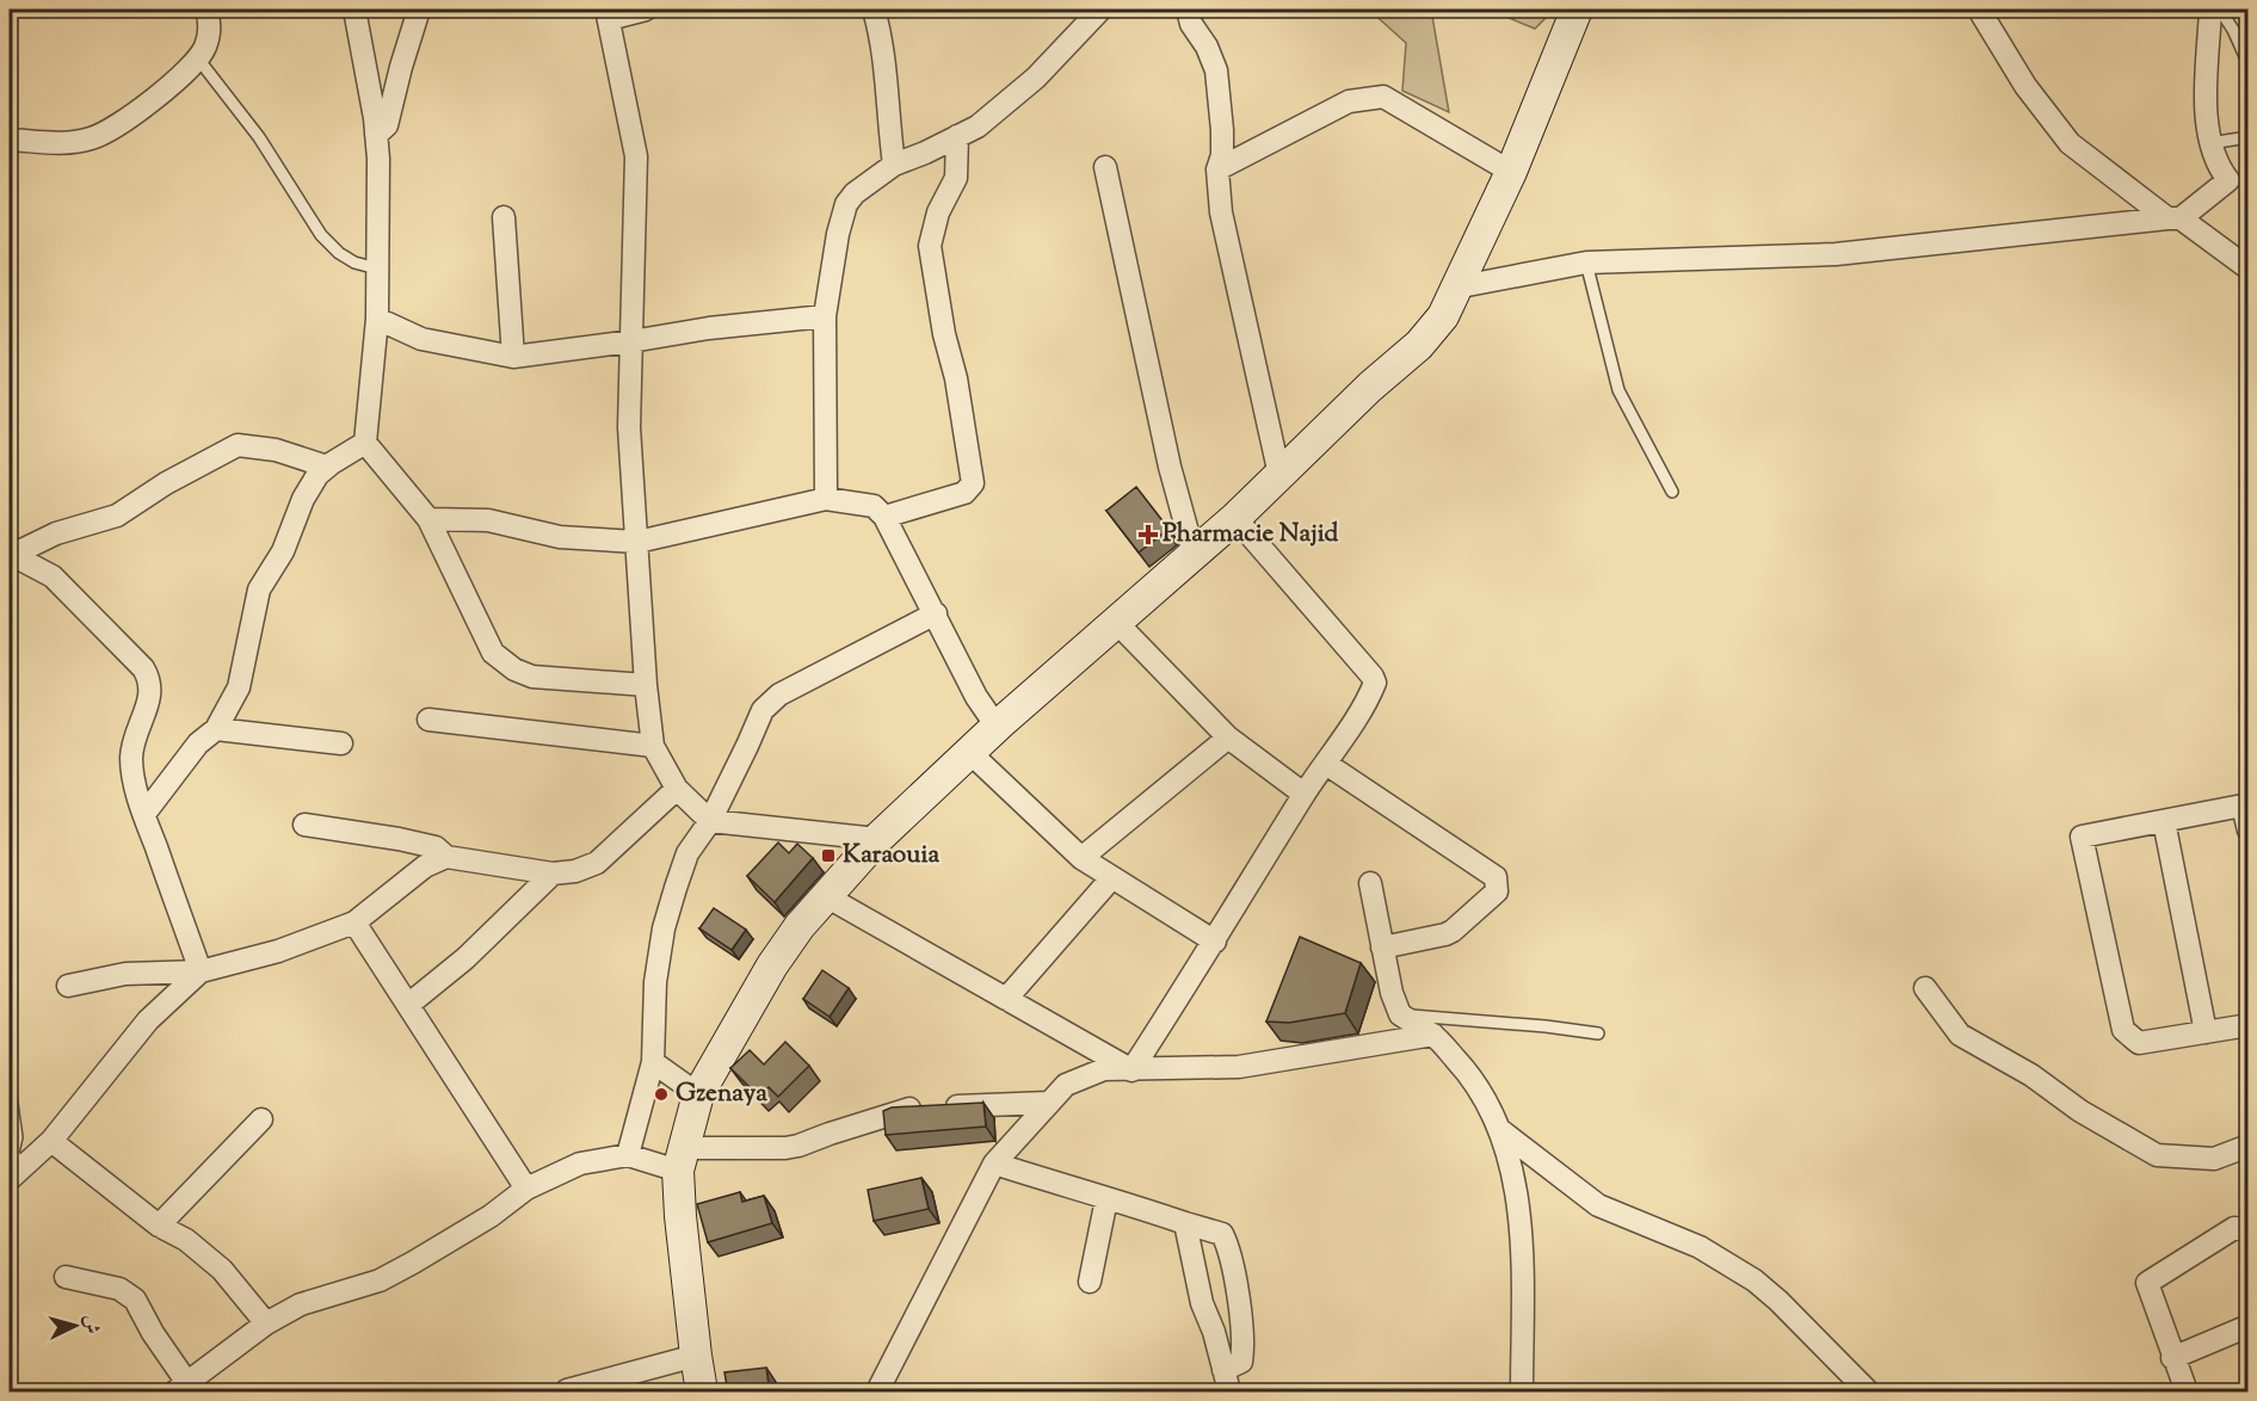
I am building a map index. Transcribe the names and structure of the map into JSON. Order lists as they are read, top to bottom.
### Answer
{
  "places": {
    "health": ["Pharmacie Najid"],
    "transit": ["Karaouia"],
    "other": ["Gzenaya"]
  },
  "north": "right"
}
